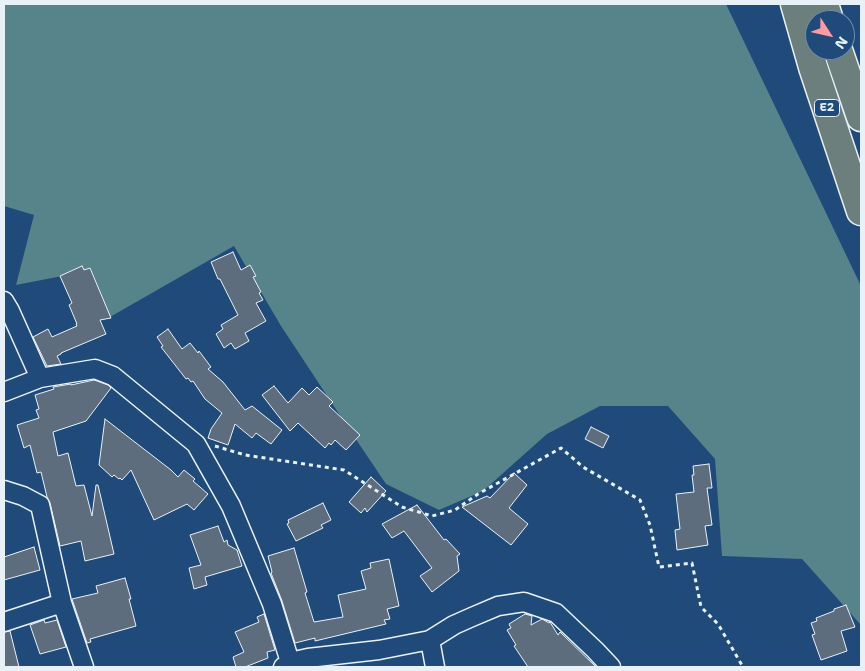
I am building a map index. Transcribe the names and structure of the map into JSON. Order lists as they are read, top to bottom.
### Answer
{
  "streets": {
    "highway": ["E2"]
  },
  "north": "bottom right"
}
